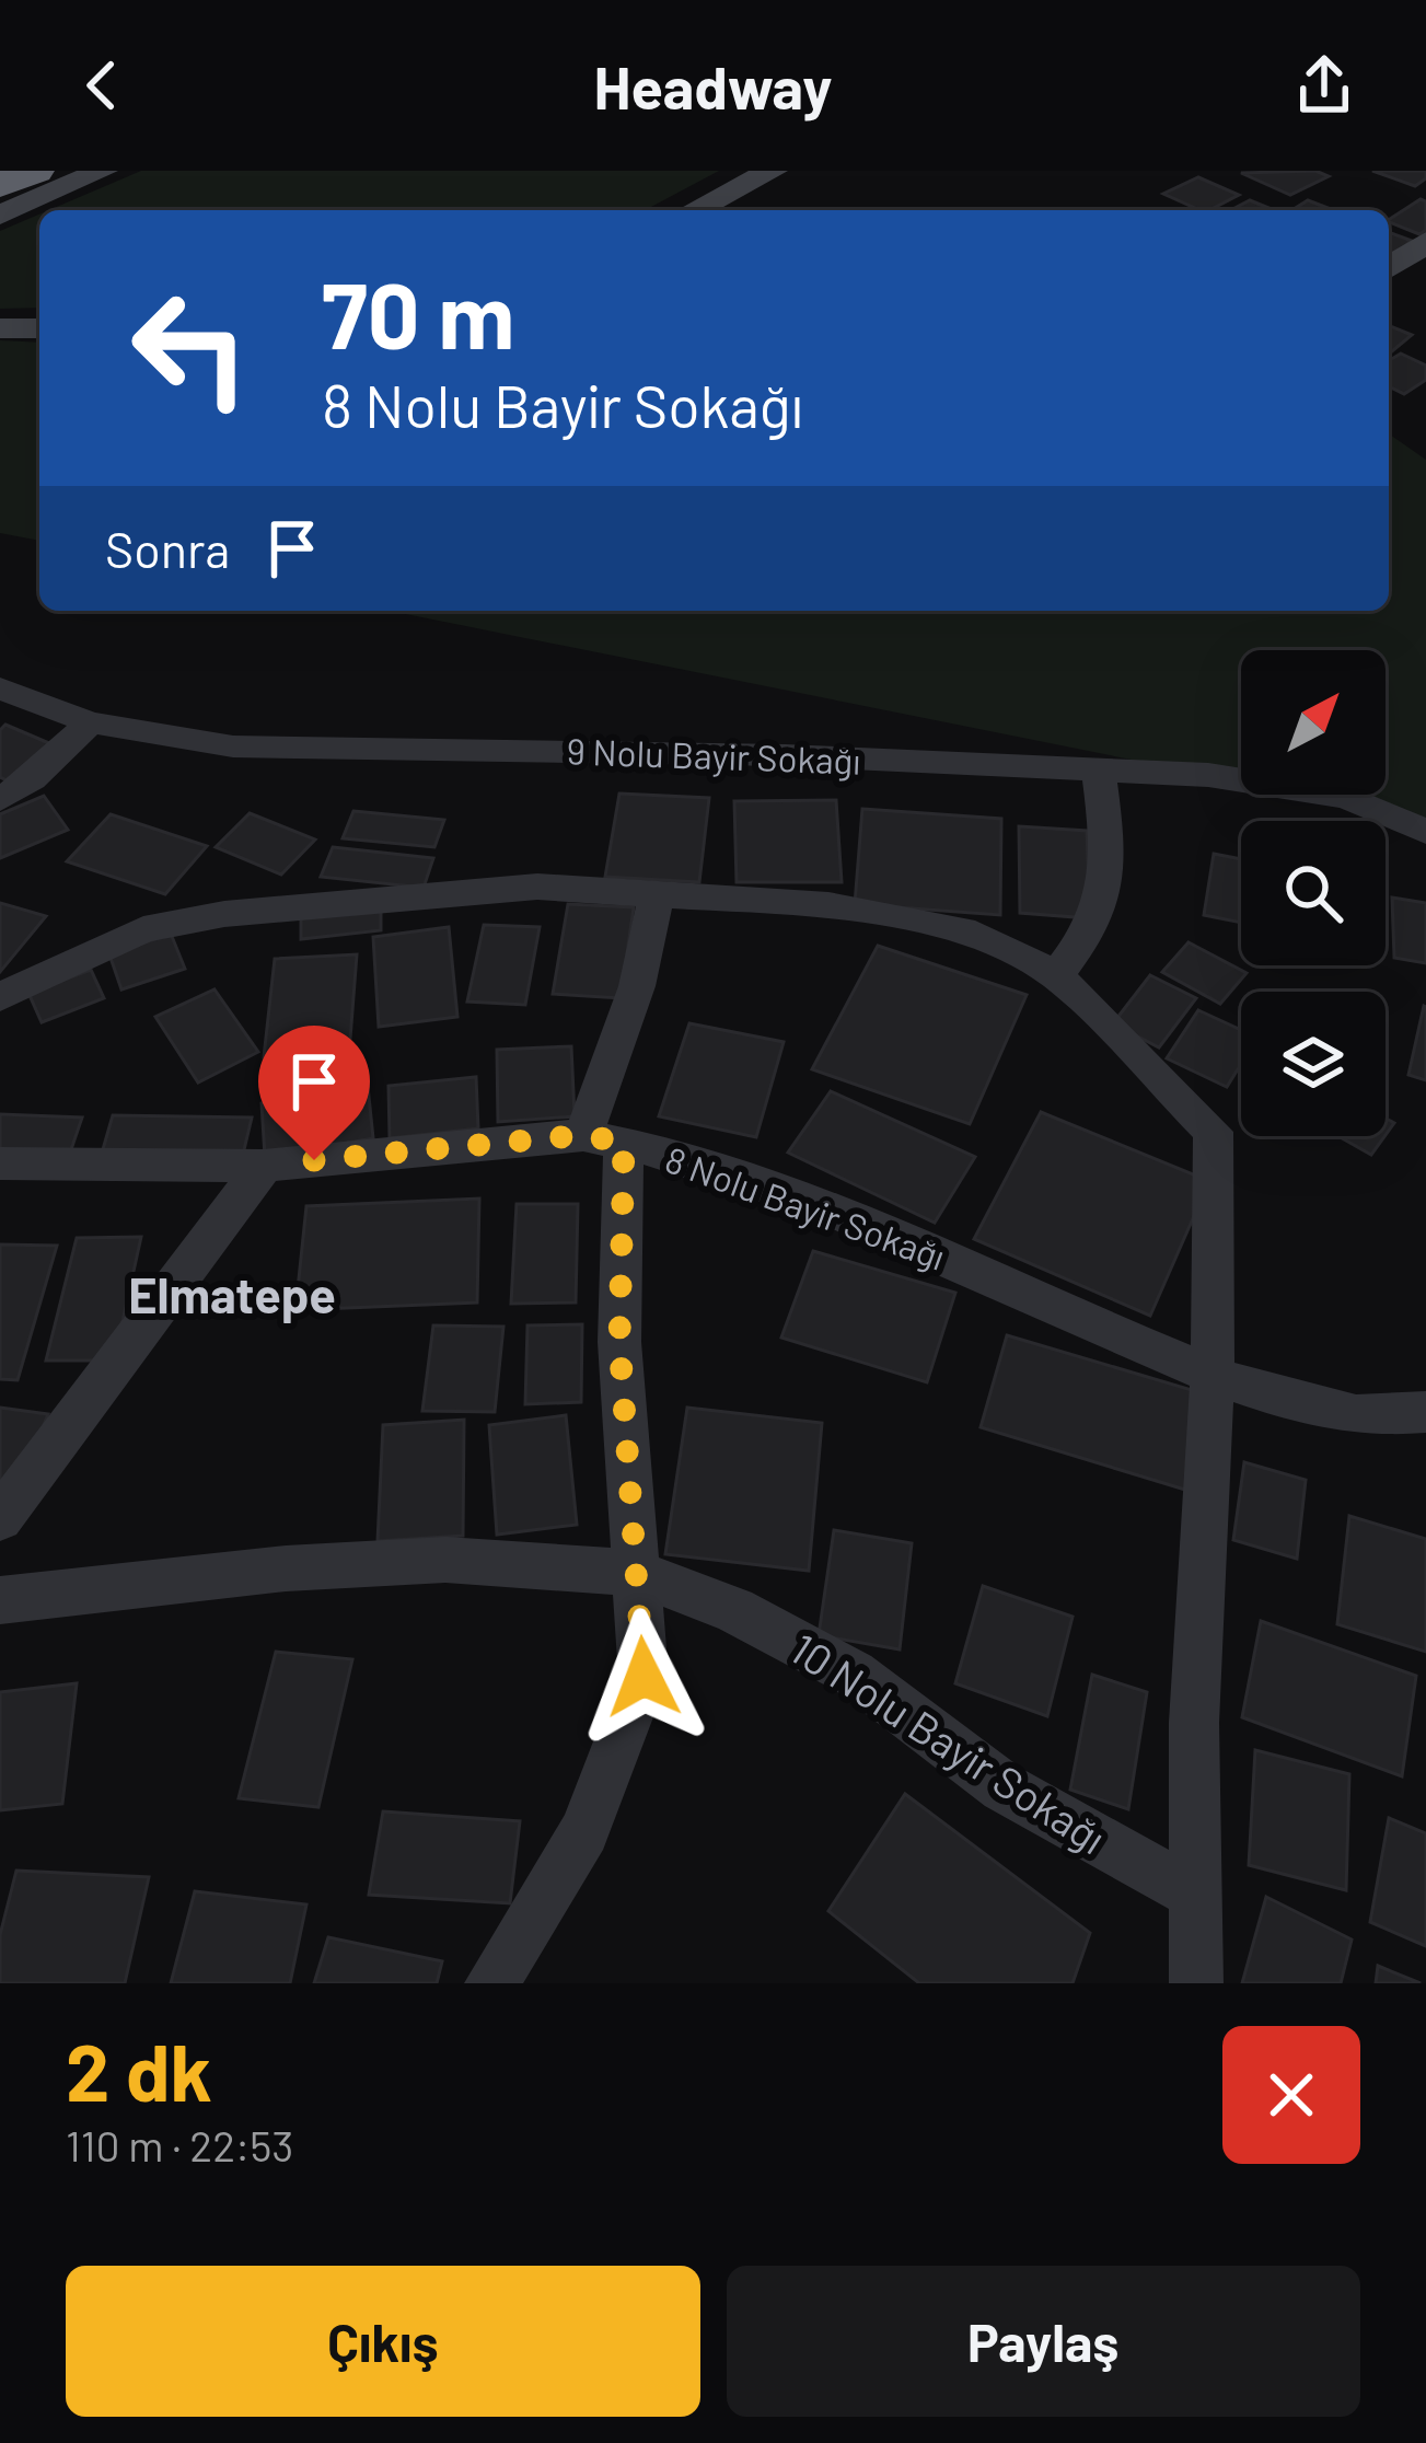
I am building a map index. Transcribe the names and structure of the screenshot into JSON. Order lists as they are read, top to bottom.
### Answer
{
  "streets": {
    "street": ["9 Nolu Bayir Sokağı", "8 Nolu Bayir Sokağı", "10 Nolu Bayir Sokağı"]
  },
  "districts": ["Elmatepe"],
  "north": "top right",
  "page": {
    "header": "Headway",
    "turn": ["70 m", "8 Nolu Bayir Sokağı"],
    "then": "Sonra",
    "heading": ["2 dk", "110 m · 22:53"],
    "buttons": ["Çıkış", "Paylaş"]
  }
}
